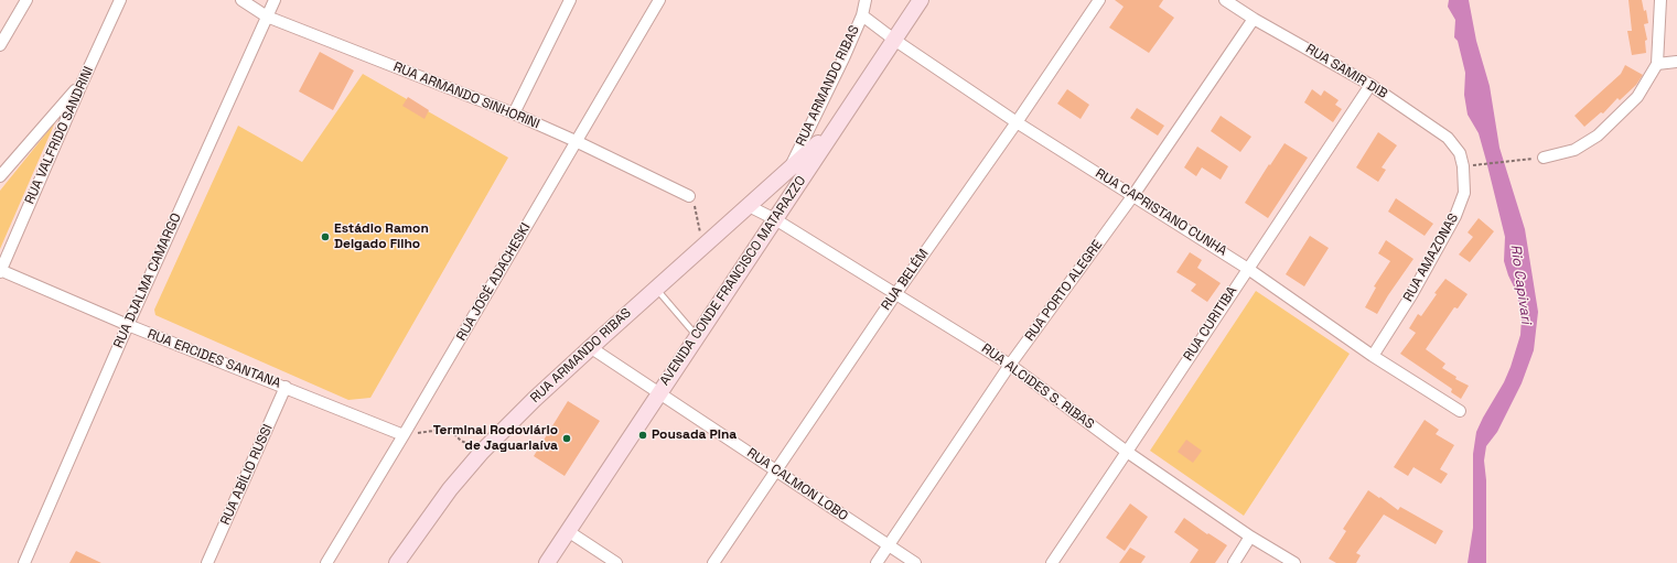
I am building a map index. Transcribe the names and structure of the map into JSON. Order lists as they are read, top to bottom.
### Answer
{
  "streets": {
    "street": [
      "RUA SAMIR DIB",
      "RUA ARMANDO RIBAS",
      "RUA ARMANDO SINHORINI",
      "RUA VALFRIDO SANDRINI",
      "RUA CAPRISTANO CUNHA",
      "RUA AMAZONAS",
      "RUA BELÉM",
      "RUA DJALMA CAMARGO",
      "AVENIDA CONDE FRANCISCO MATARAZZO",
      "RUA JOSÉ ADACHESKI",
      "RUA PORTO ALEGRE",
      "RUA CURITIBA",
      "RUA ERCIDES SANTANA",
      "RUA ALCIDES S. RIBAS",
      "RUA ABÍLIO RUSSI",
      "RUA CALMON LOBO"
    ]
  },
  "crossings": [
    ["RUA SAMIR DIB", "RUA AMAZONAS"],
    ["RUA SAMIR DIB", "RUA PORTO ALEGRE"],
    ["RUA SAMIR DIB", "RUA CURITIBA"],
    ["RUA ARMANDO RIBAS", "RUA CAPRISTANO CUNHA"],
    ["RUA ARMANDO RIBAS", "AVENIDA CONDE FRANCISCO MATARAZZO"],
    ["RUA ARMANDO RIBAS", "RUA ALCIDES S. RIBAS"],
    ["RUA ARMANDO RIBAS", "RUA CALMON LOBO"],
    ["RUA ARMANDO SINHORINI", "RUA DJALMA CAMARGO"],
    ["RUA ARMANDO SINHORINI", "RUA JOSÉ ADACHESKI"],
    ["RUA VALFRIDO SANDRINI", "RUA ERCIDES SANTANA"],
    ["RUA CAPRISTANO CUNHA", "RUA AMAZONAS"],
    ["RUA CAPRISTANO CUNHA", "RUA BELÉM"],
    ["RUA CAPRISTANO CUNHA", "AVENIDA CONDE FRANCISCO MATARAZZO"],
    ["RUA CAPRISTANO CUNHA", "RUA PORTO ALEGRE"],
    ["RUA CAPRISTANO CUNHA", "RUA CURITIBA"],
    ["RUA BELÉM", "RUA ALCIDES S. RIBAS"],
    ["RUA BELÉM", "RUA CALMON LOBO"],
    ["RUA DJALMA CAMARGO", "RUA ERCIDES SANTANA"],
    ["AVENIDA CONDE FRANCISCO MATARAZZO", "RUA ALCIDES S. RIBAS"],
    ["AVENIDA CONDE FRANCISCO MATARAZZO", "RUA CALMON LOBO"],
    ["RUA JOSÉ ADACHESKI", "RUA ERCIDES SANTANA"],
    ["RUA PORTO ALEGRE", "RUA ALCIDES S. RIBAS"],
    ["RUA PORTO ALEGRE", "RUA CALMON LOBO"],
    ["RUA CURITIBA", "RUA ALCIDES S. RIBAS"],
    ["RUA ERCIDES SANTANA", "RUA ABÍLIO RUSSI"]
  ],
  "water": ["Rio Capivari"],
  "places": ["Estádio Ramon Delgado Filho", "Pousada Pina", "Terminal Rodoviário de Jaguariaíva"]
}
